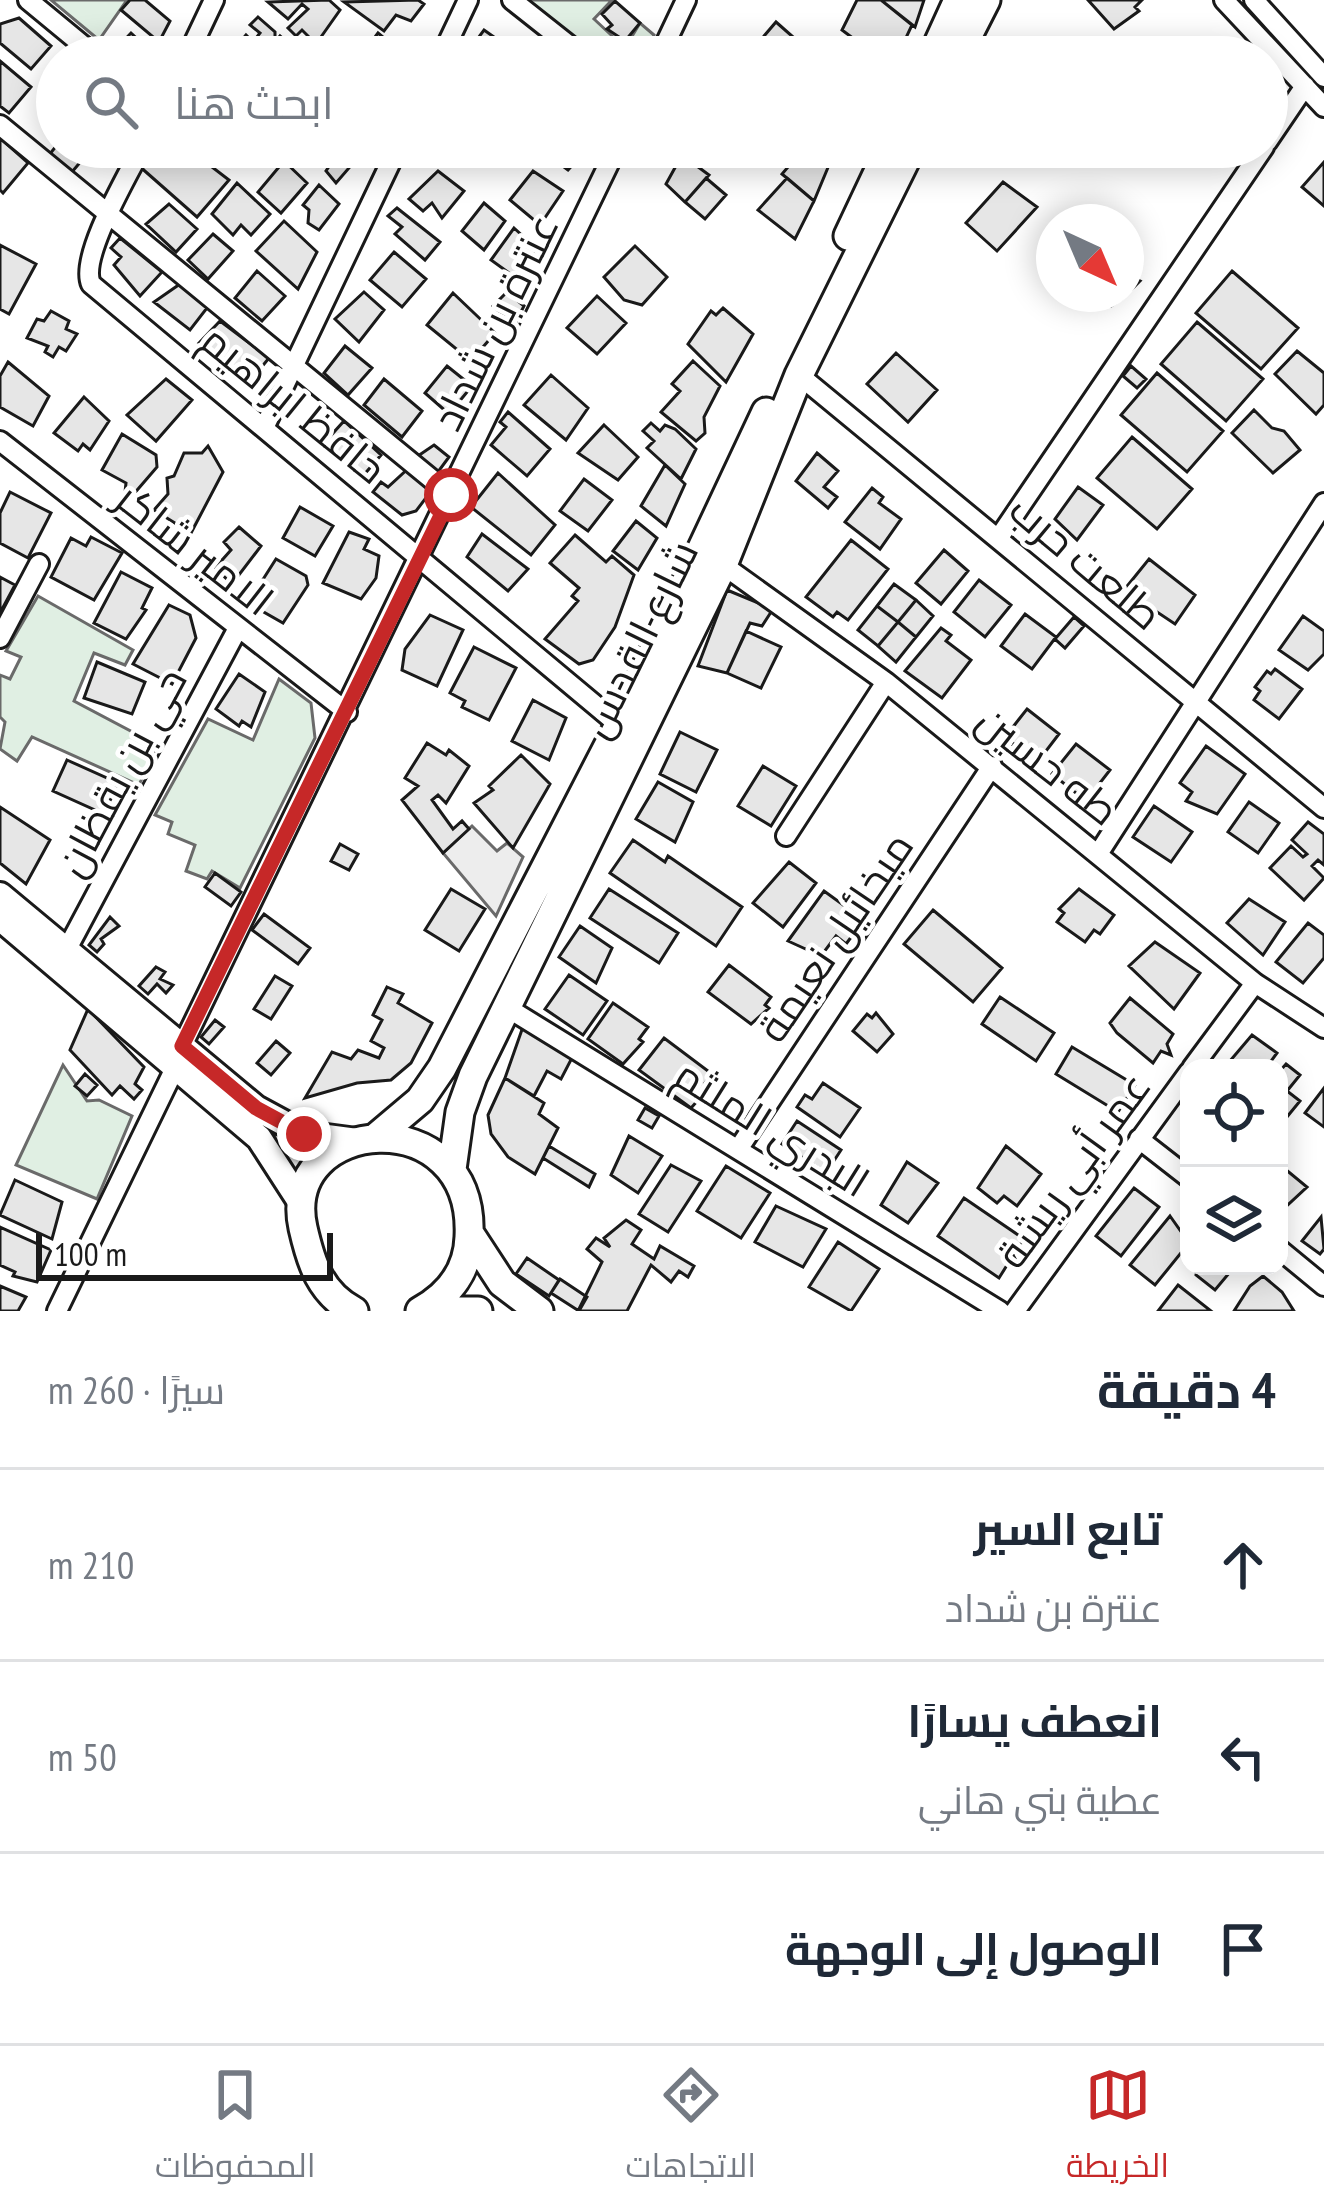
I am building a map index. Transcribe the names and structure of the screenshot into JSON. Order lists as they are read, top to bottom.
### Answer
{
  "streets": {
    "main road": ["شارع القدس"],
    "street": [
      "عنترة بن شداد",
      "حافظ ابراهيم",
      "الامير شاكر",
      "طلعت حرب",
      "طه حسين",
      "حي بن يقظان",
      "ميخائيل نعيمة",
      "البدري الملثم",
      "عمر أبي ريشة"
    ]
  },
  "crossings": [
    ["عنترة بن شداد", "حافظ ابراهيم"],
    ["عنترة بن شداد", "الامير شاكر"],
    ["الامير شاكر", "حي بن يقظان"],
    ["طلعت حرب", "شارع القدس"],
    ["شارع القدس", "طه حسين"],
    ["شارع القدس", "البدري الملثم"],
    ["طه حسين", "ميخائيل نعيمة"],
    ["طه حسين", "عمر أبي ريشة"],
    ["ميخائيل نعيمة", "البدري الملثم"]
  ],
  "scale_bar": "100 m",
  "north": "bottom right",
  "page": {
    "search": "ابحث هنا",
    "scale": "100 m",
    "heading": ["4 دقيقة", "سيرًا · 260 m"],
    "list": [
      ["تابع السير", "عنترة بن شداد", "210 m"],
      ["انعطف يسارًا", "عطية بني هاني", "50 m"],
      "الوصول إلى الوجهة"
    ],
    "nav": ["الخريطة", "الاتجاهات", "المحفوظات"]
  }
}
